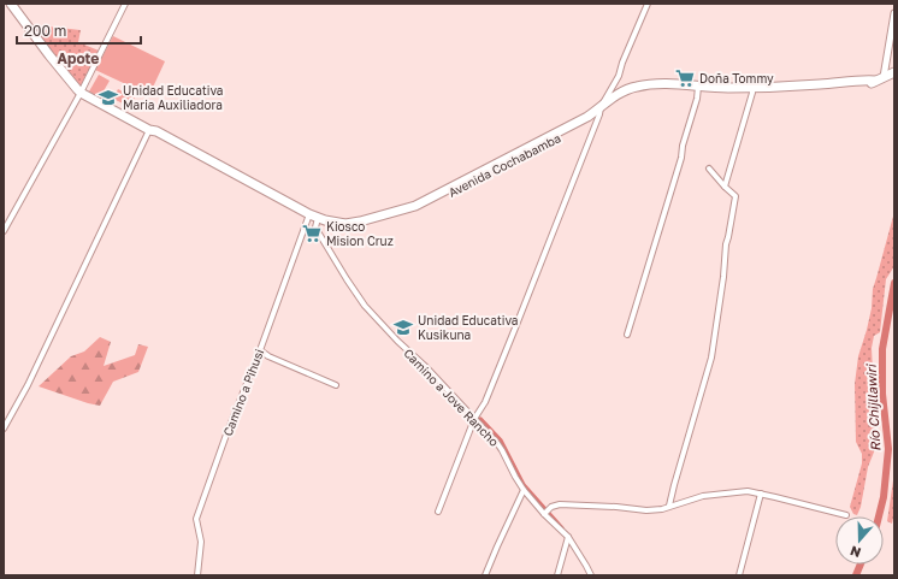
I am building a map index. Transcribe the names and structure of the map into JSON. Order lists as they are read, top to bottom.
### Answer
{
  "streets": {
    "main road": ["Avenida Cochabamba"],
    "street": ["Camino a Pihusi", "Camino a Jove Rancho"]
  },
  "crossings": [
    ["Avenida Cochabamba", "Camino a Pihusi"],
    ["Avenida Cochabamba", "Camino a Jove Rancho"],
    ["Camino a Pihusi", "Camino a Jove Rancho"]
  ],
  "districts": ["Apote"],
  "water": ["Río Chijllawiri"],
  "places": {
    "supermarket": ["Doña Tommy", "Kiosco Mision Cruz"],
    "school or university": ["Unidad Educativa Maria Auxiliadora", "Unidad Educativa Kusikuna"]
  },
  "scale_bar": "200 m",
  "north": "bottom"
}
